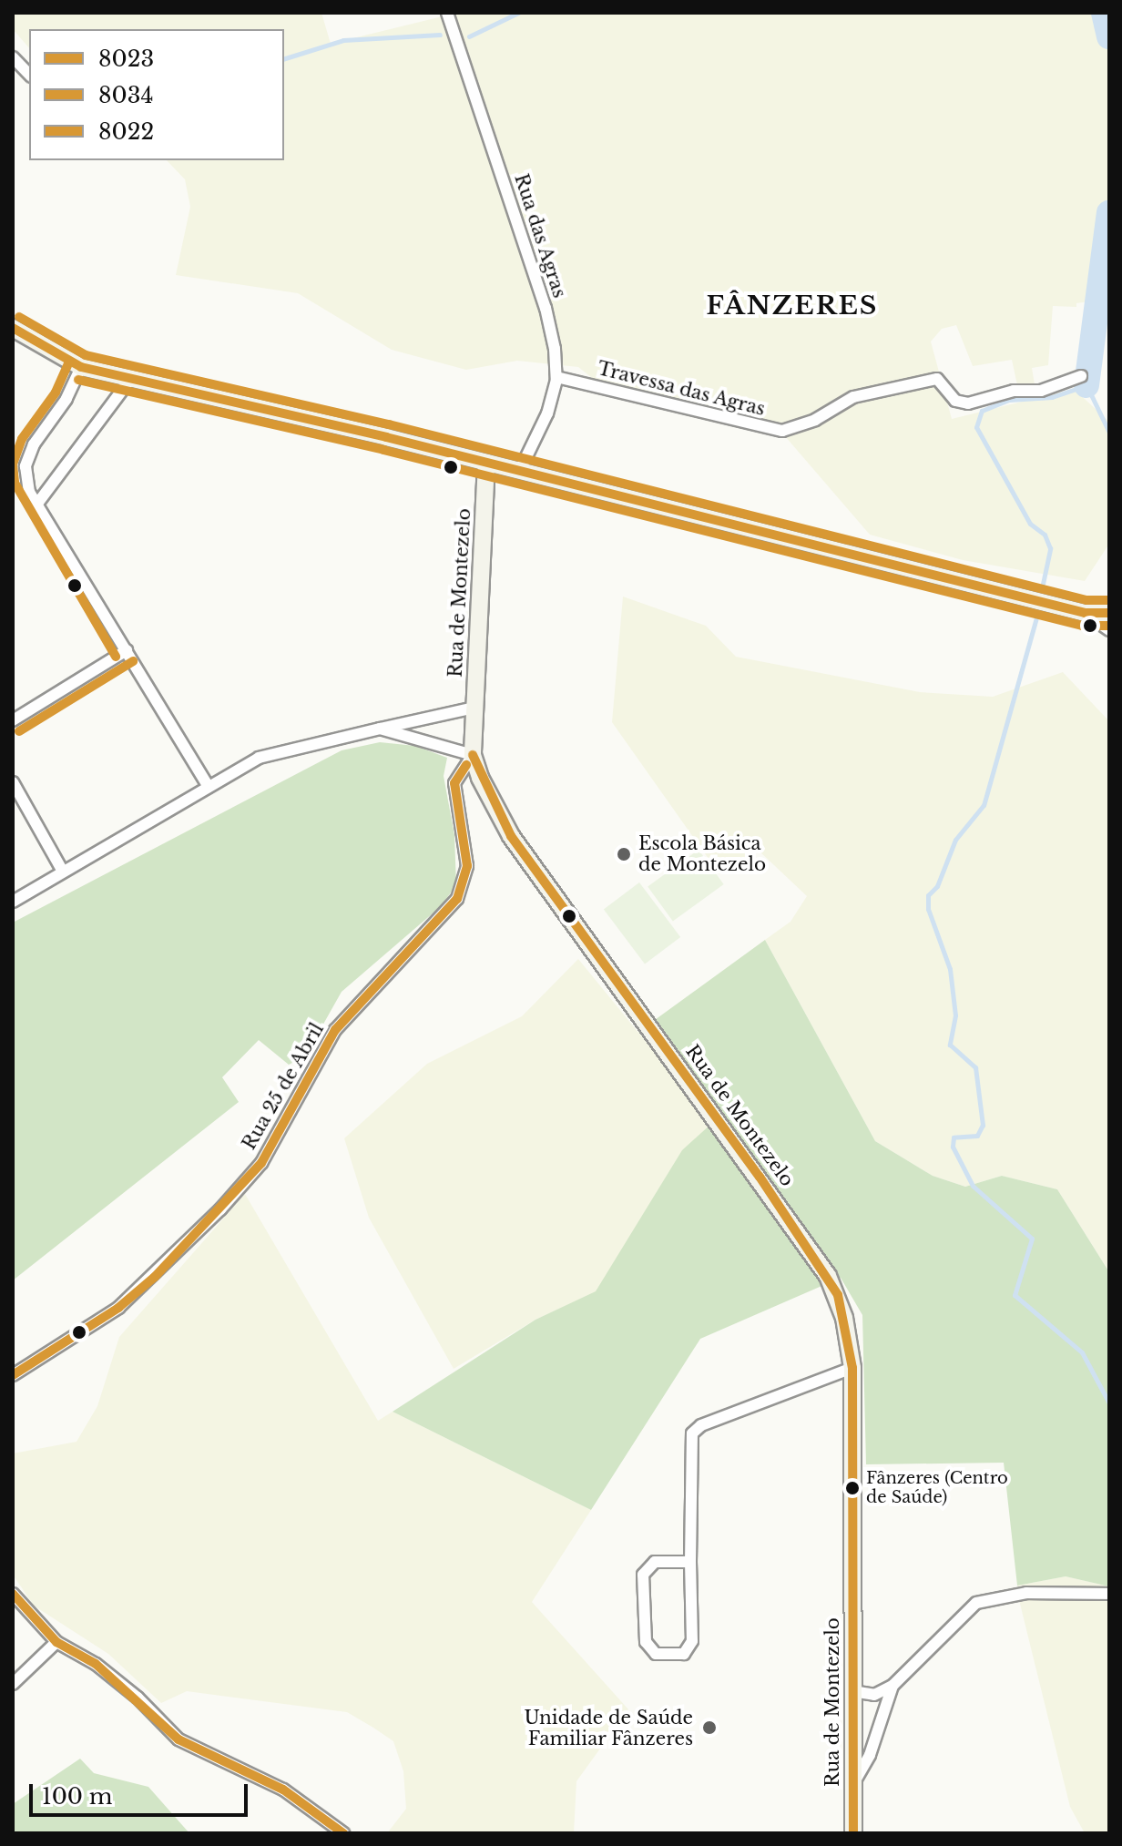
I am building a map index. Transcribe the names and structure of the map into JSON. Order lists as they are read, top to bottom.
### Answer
{
  "streets": {
    "street": [
      "Rua das Agras",
      "Travessa das Agras",
      "Rua de Montezelo",
      "Rua 25 de Abril"
    ]
  },
  "crossings": [
    ["Rua das Agras", "Travessa das Agras"],
    ["Rua de Montezelo", "Rua 25 de Abril"]
  ],
  "districts": ["FÂNZERES"],
  "places": ["Escola Básica de Montezelo", "Fânzeres (Centro de Saúde)", "Unidade de Saúde Familiar Fânzeres"],
  "lines": ["transit line 8022", "transit line 8023", "transit line 8034"],
  "legend": ["8023", "8034", "8022"],
  "scale_bar": "100 m"
}
